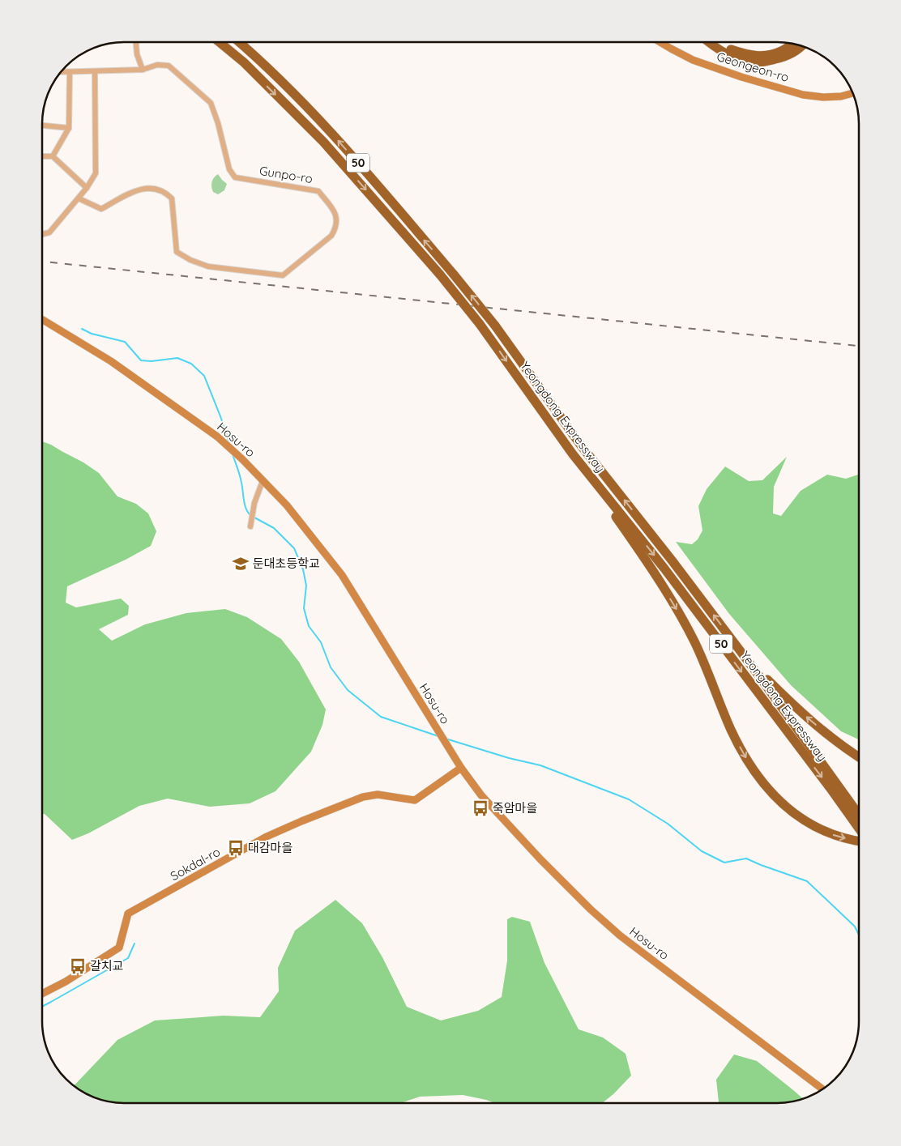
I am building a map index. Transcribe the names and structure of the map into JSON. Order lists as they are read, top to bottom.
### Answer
{
  "streets": {
    "highway": ["50", "Yeongdong Expressway"],
    "street": [
      "Geongeon-ro",
      "Gunpo-ro",
      "Hosu-ro",
      "Sokdal-ro"
    ]
  },
  "crossings": [
    ["Hosu-ro", "Sokdal-ro"]
  ],
  "places": {
    "school or university": ["둔대초등학교"],
    "bus stop": ["죽암마을", "대감마을", "갈치교"]
  }
}
